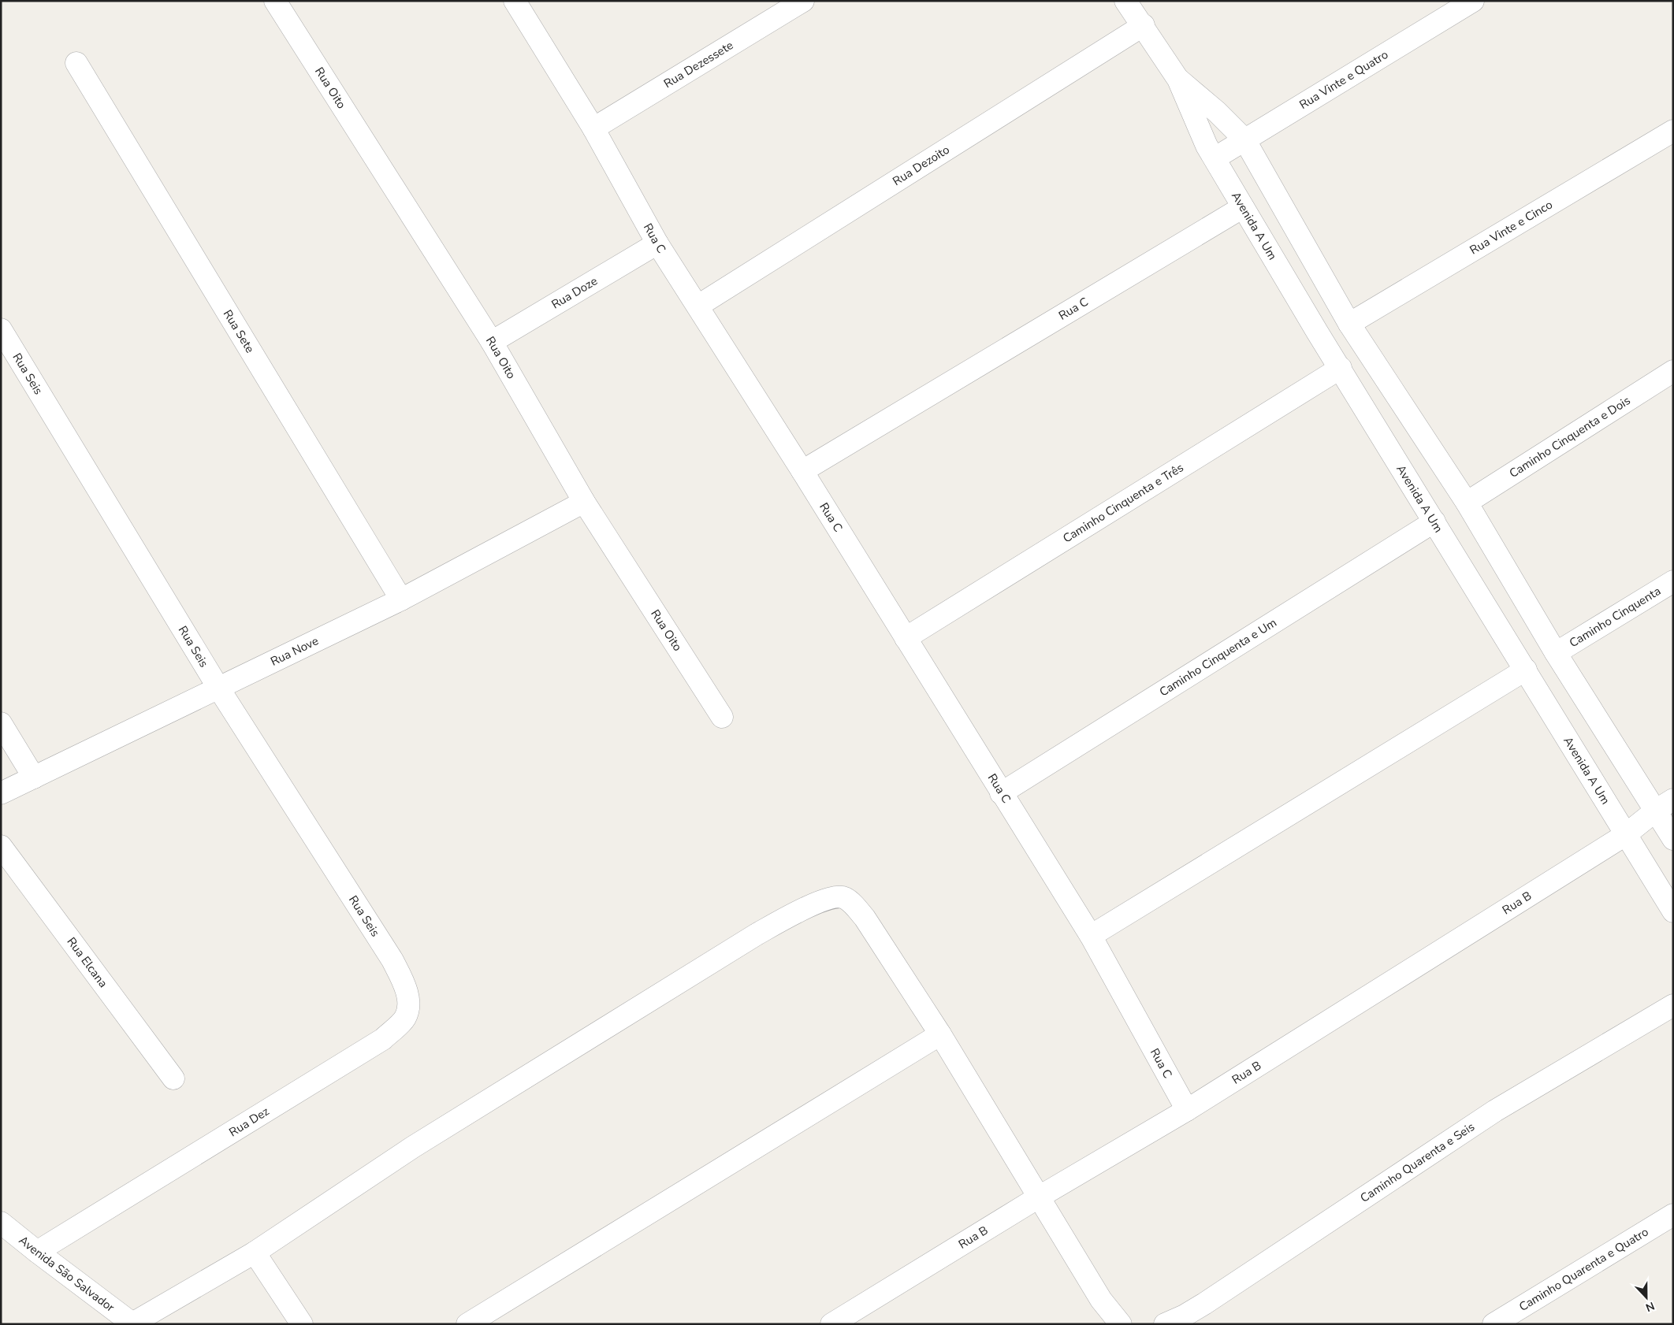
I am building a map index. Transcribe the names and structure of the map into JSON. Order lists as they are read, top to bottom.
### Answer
{
  "streets": {
    "street": [
      "Rua Dezessete",
      "Rua Vinte e Quatro",
      "Rua Oito",
      "Rua Dezoito",
      "Avenida A Um",
      "Rua Vinte e Cinco",
      "Rua C",
      "Rua Doze",
      "Rua Sete",
      "Rua Seis",
      "Caminho Cinquenta e Dois",
      "Caminho Cinquenta e Três",
      "Caminho Cinquenta",
      "Rua Nove",
      "Caminho Cinquenta e Um",
      "Rua B",
      "Rua Elcana",
      "Rua Dez",
      "Caminho Quarenta e Seis",
      "Caminho Quarenta e Quatro",
      "Avenida São Salvador"
    ]
  },
  "crossings": [
    ["Rua Dezessete", "Rua C"],
    ["Rua Vinte e Quatro", "Avenida A Um"],
    ["Rua Oito", "Rua Doze"],
    ["Rua Oito", "Rua Nove"],
    ["Rua Dezoito", "Avenida A Um"],
    ["Rua Dezoito", "Rua C"],
    ["Avenida A Um", "Rua Vinte e Cinco"],
    ["Avenida A Um", "Rua C"],
    ["Avenida A Um", "Caminho Cinquenta e Dois"],
    ["Avenida A Um", "Caminho Cinquenta e Três"],
    ["Avenida A Um", "Caminho Cinquenta"],
    ["Avenida A Um", "Caminho Cinquenta e Um"],
    ["Avenida A Um", "Rua B"],
    ["Rua C", "Rua Doze"],
    ["Rua C", "Caminho Cinquenta e Três"],
    ["Rua C", "Caminho Cinquenta e Um"],
    ["Rua C", "Rua B"],
    ["Rua Sete", "Rua Nove"],
    ["Rua Seis", "Rua Nove"],
    ["Rua Seis", "Rua Dez"],
    ["Rua Dez", "Avenida São Salvador"]
  ],
  "north": "bottom"
}
